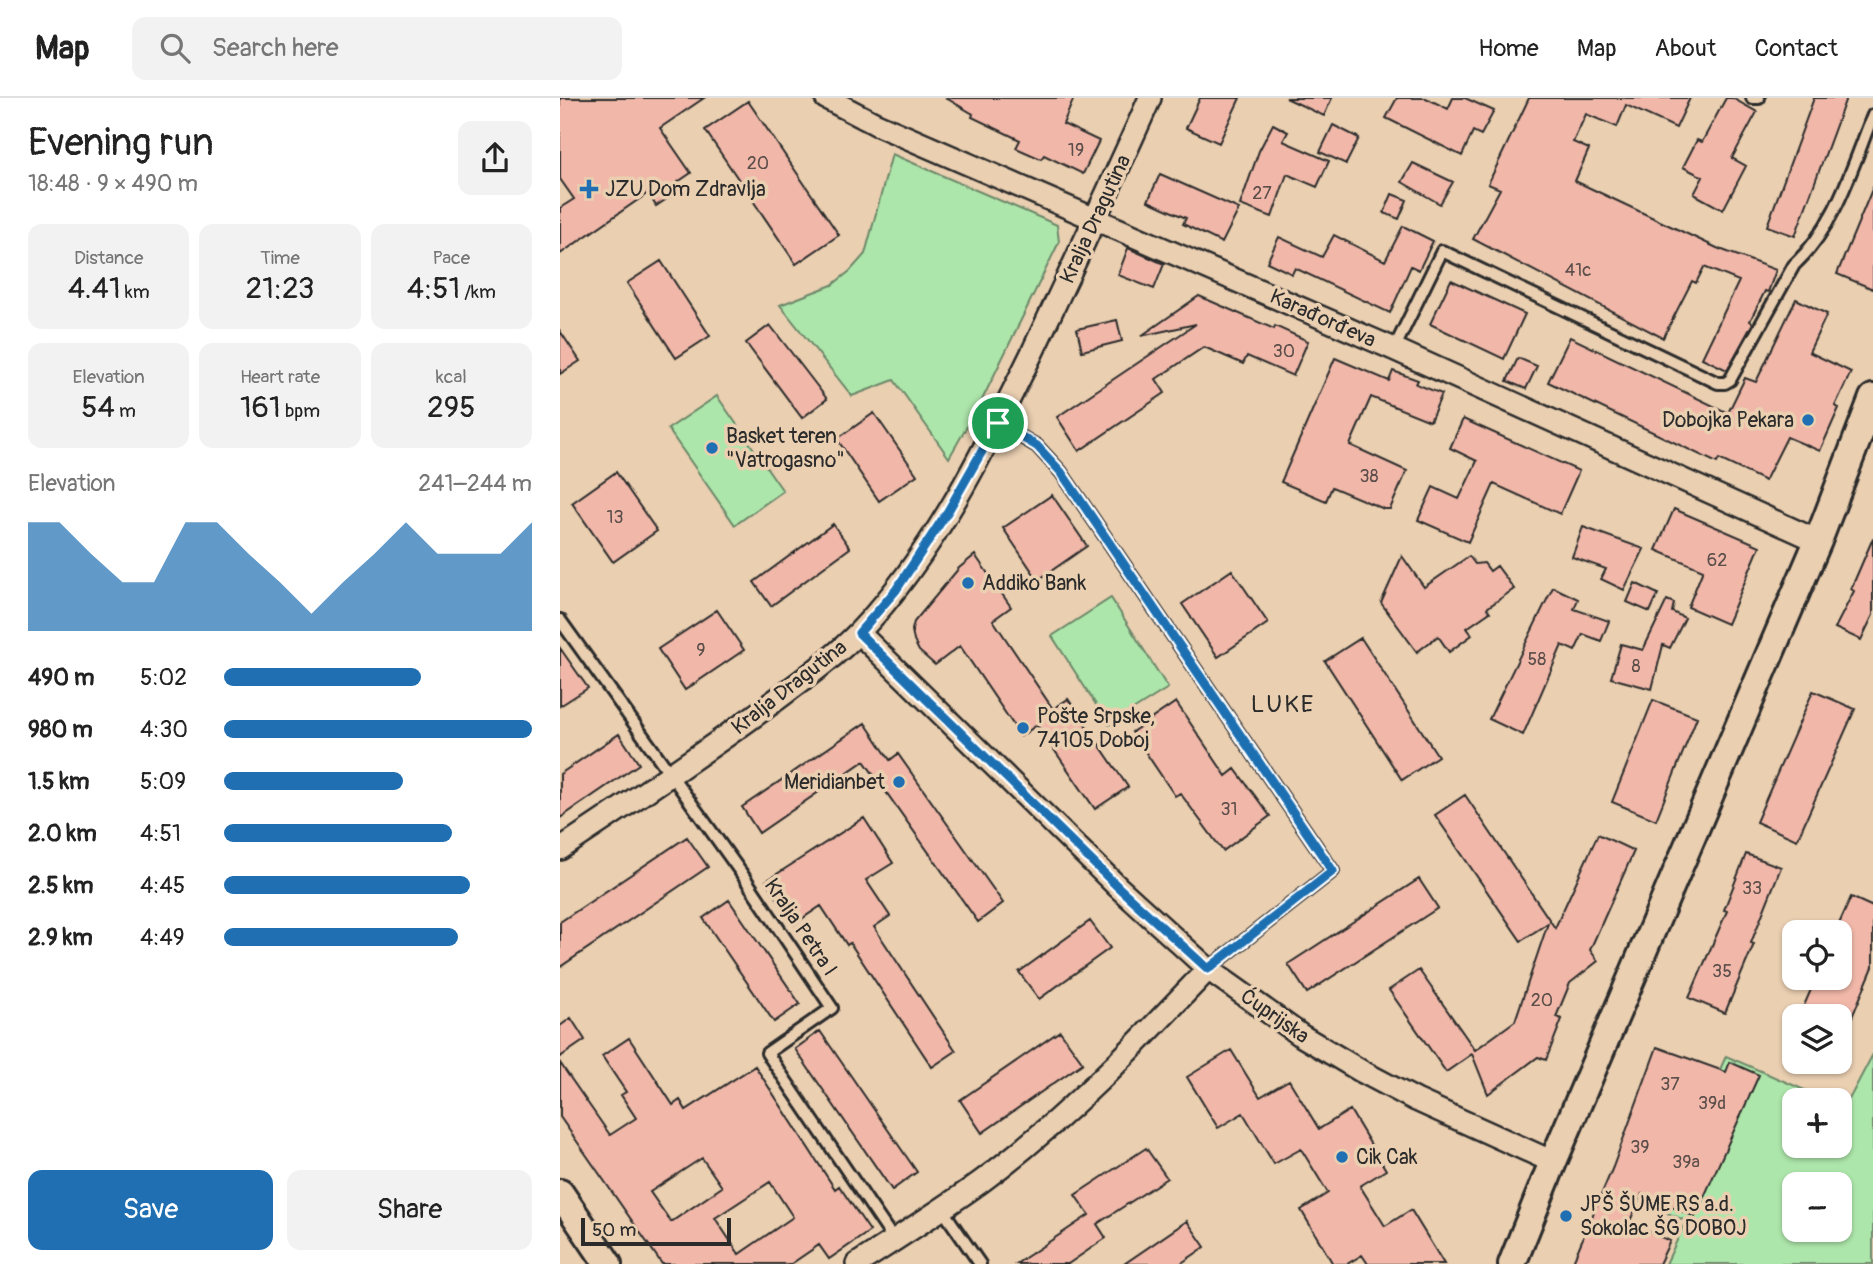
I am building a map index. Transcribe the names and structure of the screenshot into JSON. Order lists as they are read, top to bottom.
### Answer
{
  "streets": {
    "street": ["Kralja Dragutina", "Karađorđeva", "Ćuprijska"],
    "lane": ["Kralja Petra I"]
  },
  "crossings": [
    ["Kralja Dragutina", "Karađorđeva"],
    ["Kralja Dragutina", "Kralja Petra I"],
    ["Kralja Dragutina", "Ćuprijska"]
  ],
  "districts": ["LUKE"],
  "places": {
    "health": ["JZU Dom Zdravlja"],
    "other": [
      "Dobojka Pekara",
      "Basket teren \"Vatrogasno\"",
      "Addiko Bank",
      "Pošte Srpske, 74105 Doboj",
      "Meridianbet",
      "Cik Cak",
      "JPŠ ŠUME RS a.d. Sokolac ŠG DOBOJ"
    ]
  },
  "house_numbers": [
    "19",
    "20",
    "27",
    "41c",
    "30",
    "38",
    "13",
    "62",
    "9",
    "58",
    "8",
    "31",
    "33",
    "35",
    "20",
    "37",
    "39d",
    "39",
    "39a"
  ],
  "scale_bar": "50 m",
  "page": {
    "header": "Map",
    "search": "Search here",
    "nav": [
      "Home",
      "Map",
      "About",
      "Contact"
    ],
    "heading": ["Evening run", "18:48 · 9 × 490 m"],
    "stats": [
      ["Distance", "4.41 km"],
      ["Time", "21:23"],
      ["Pace", "4:51 /km"],
      ["Elevation", "54 m"],
      ["Heart rate", "161 bpm"],
      ["kcal", "295"]
    ],
    "chart": ["Elevation", "241–244 m"],
    "list": [
      {
        "name": "490 m",
        "note": "5:02"
      },
      {
        "name": "980 m",
        "note": "4:30"
      },
      {
        "name": "1.5 km",
        "note": "5:09"
      },
      {
        "name": "2.0 km",
        "note": "4:51"
      },
      {
        "name": "2.5 km",
        "note": "4:45"
      },
      {
        "name": "2.9 km",
        "note": "4:49"
      }
    ],
    "map_buttons": ["+", "−"],
    "buttons": ["Save", "Share"],
    "scale": "50 m"
  }
}
